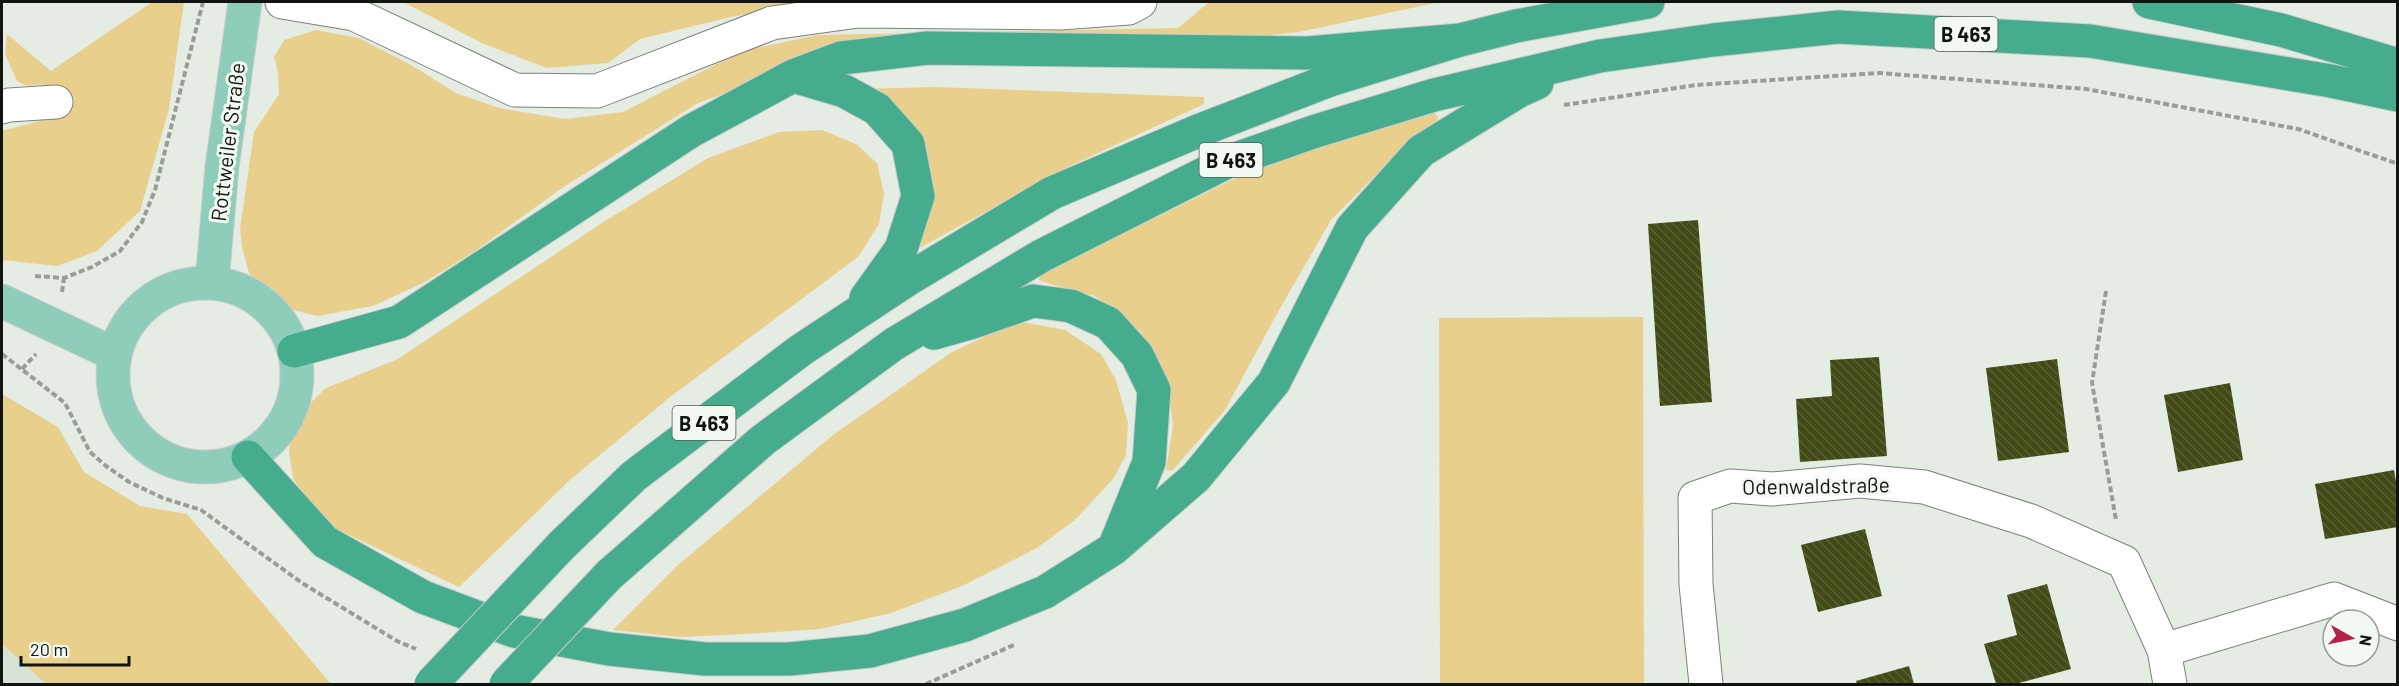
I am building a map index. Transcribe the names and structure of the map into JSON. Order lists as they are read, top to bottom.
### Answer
{
  "streets": {
    "highway": ["B 463"],
    "main road": ["Rottweiler Straße"],
    "street": ["Odenwaldstraße"]
  },
  "scale_bar": "20 m",
  "north": "right"
}
